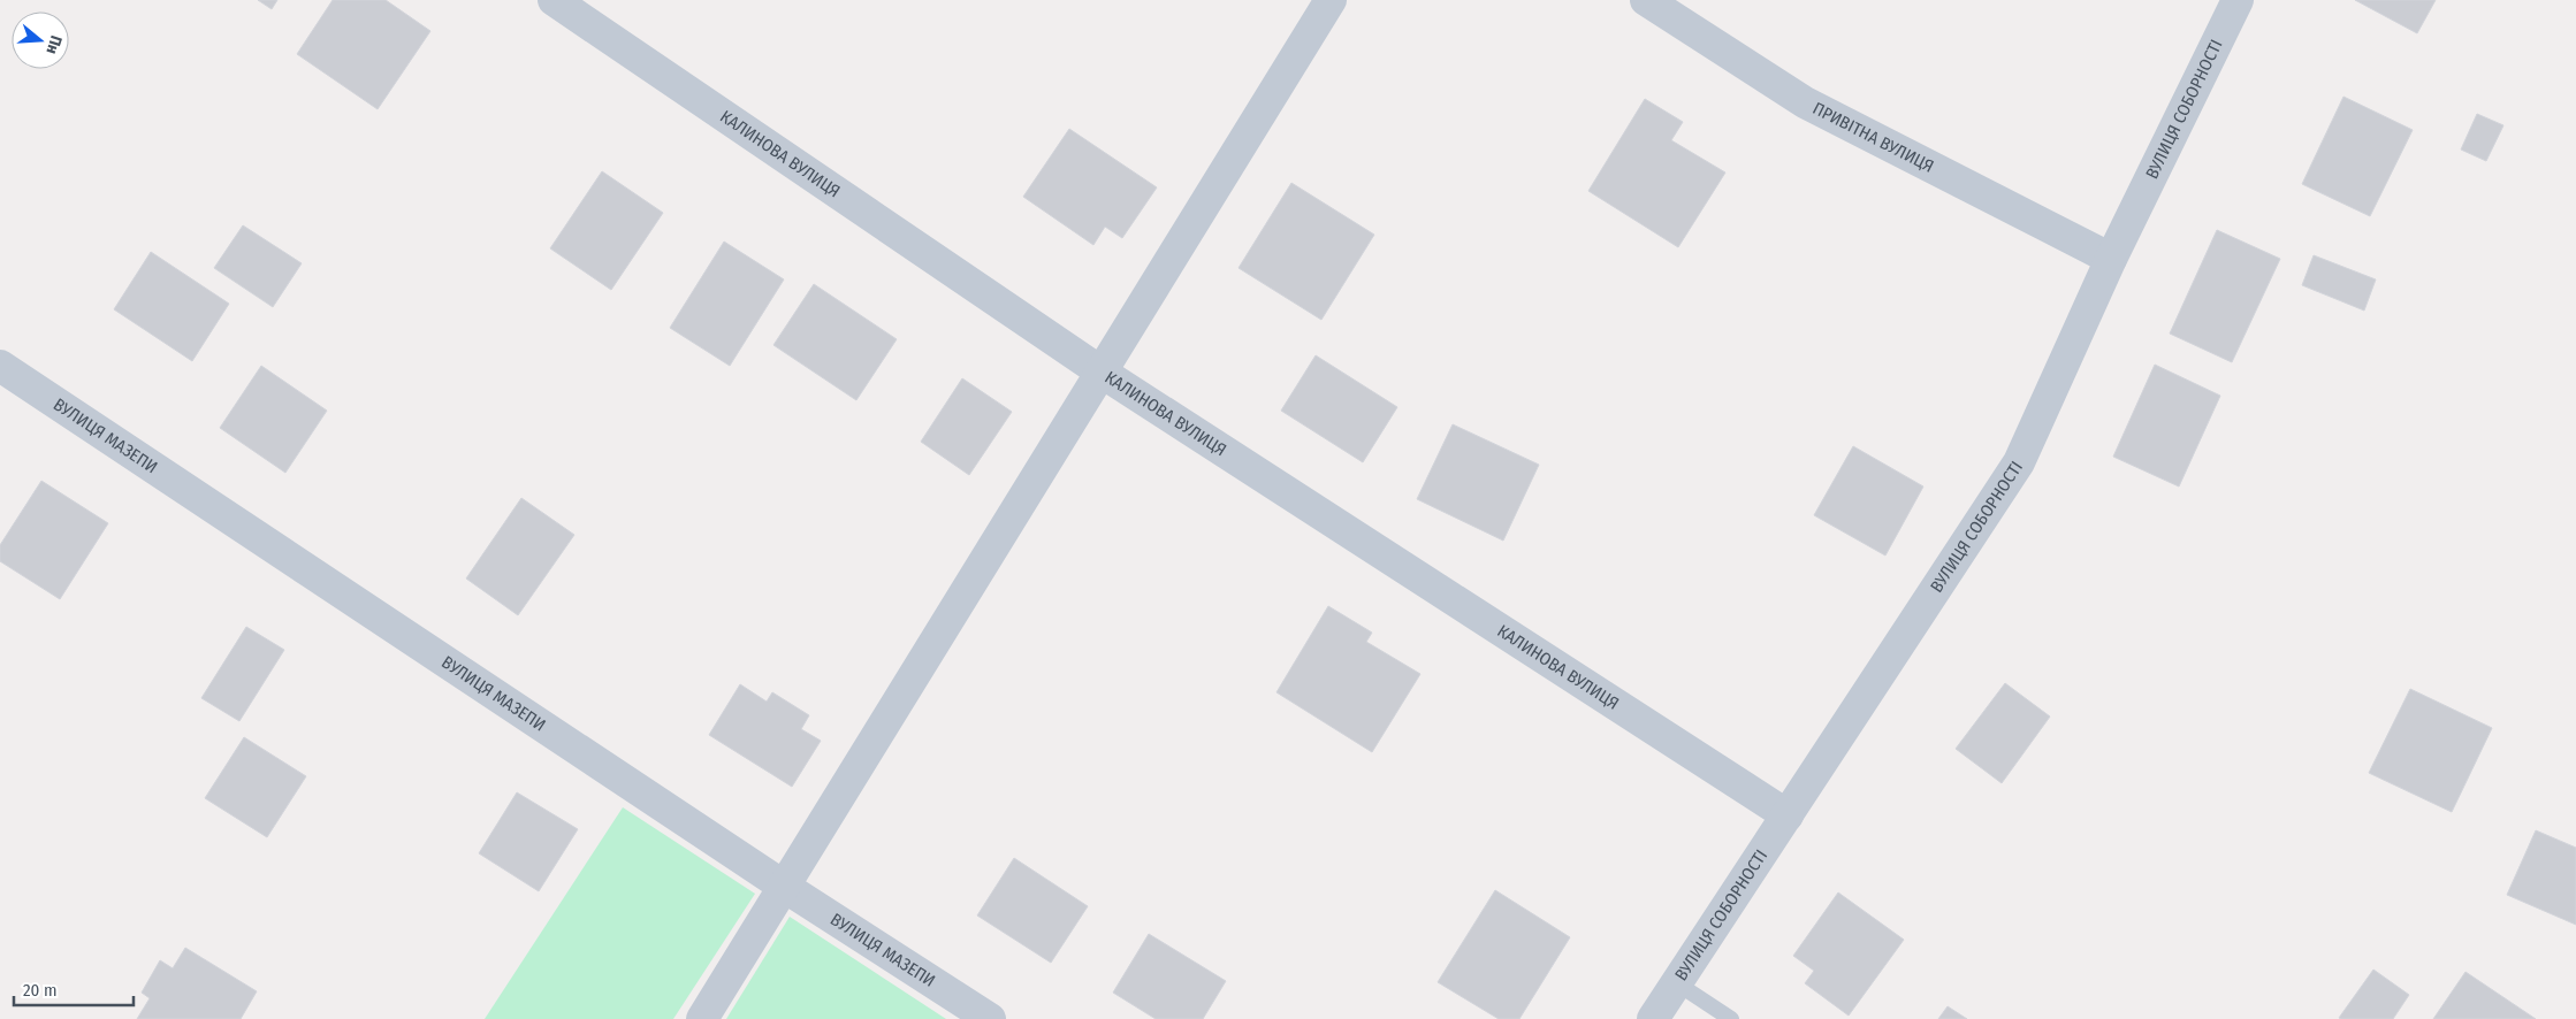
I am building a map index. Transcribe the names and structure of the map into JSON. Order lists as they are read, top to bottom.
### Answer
{
  "streets": {
    "street": [
      "ВУЛИЦЯ СОБОРНОСТІ",
      "ПРИВІТНА ВУЛИЦЯ",
      "КАЛИНОВА ВУЛИЦЯ",
      "ВУЛИЦЯ МАЗЕПИ"
    ]
  },
  "crossings": [
    ["ВУЛИЦЯ СОБОРНОСТІ", "ПРИВІТНА ВУЛИЦЯ"],
    ["ВУЛИЦЯ СОБОРНОСТІ", "КАЛИНОВА ВУЛИЦЯ"]
  ],
  "scale_bar": "20 m",
  "north": "right"
}
